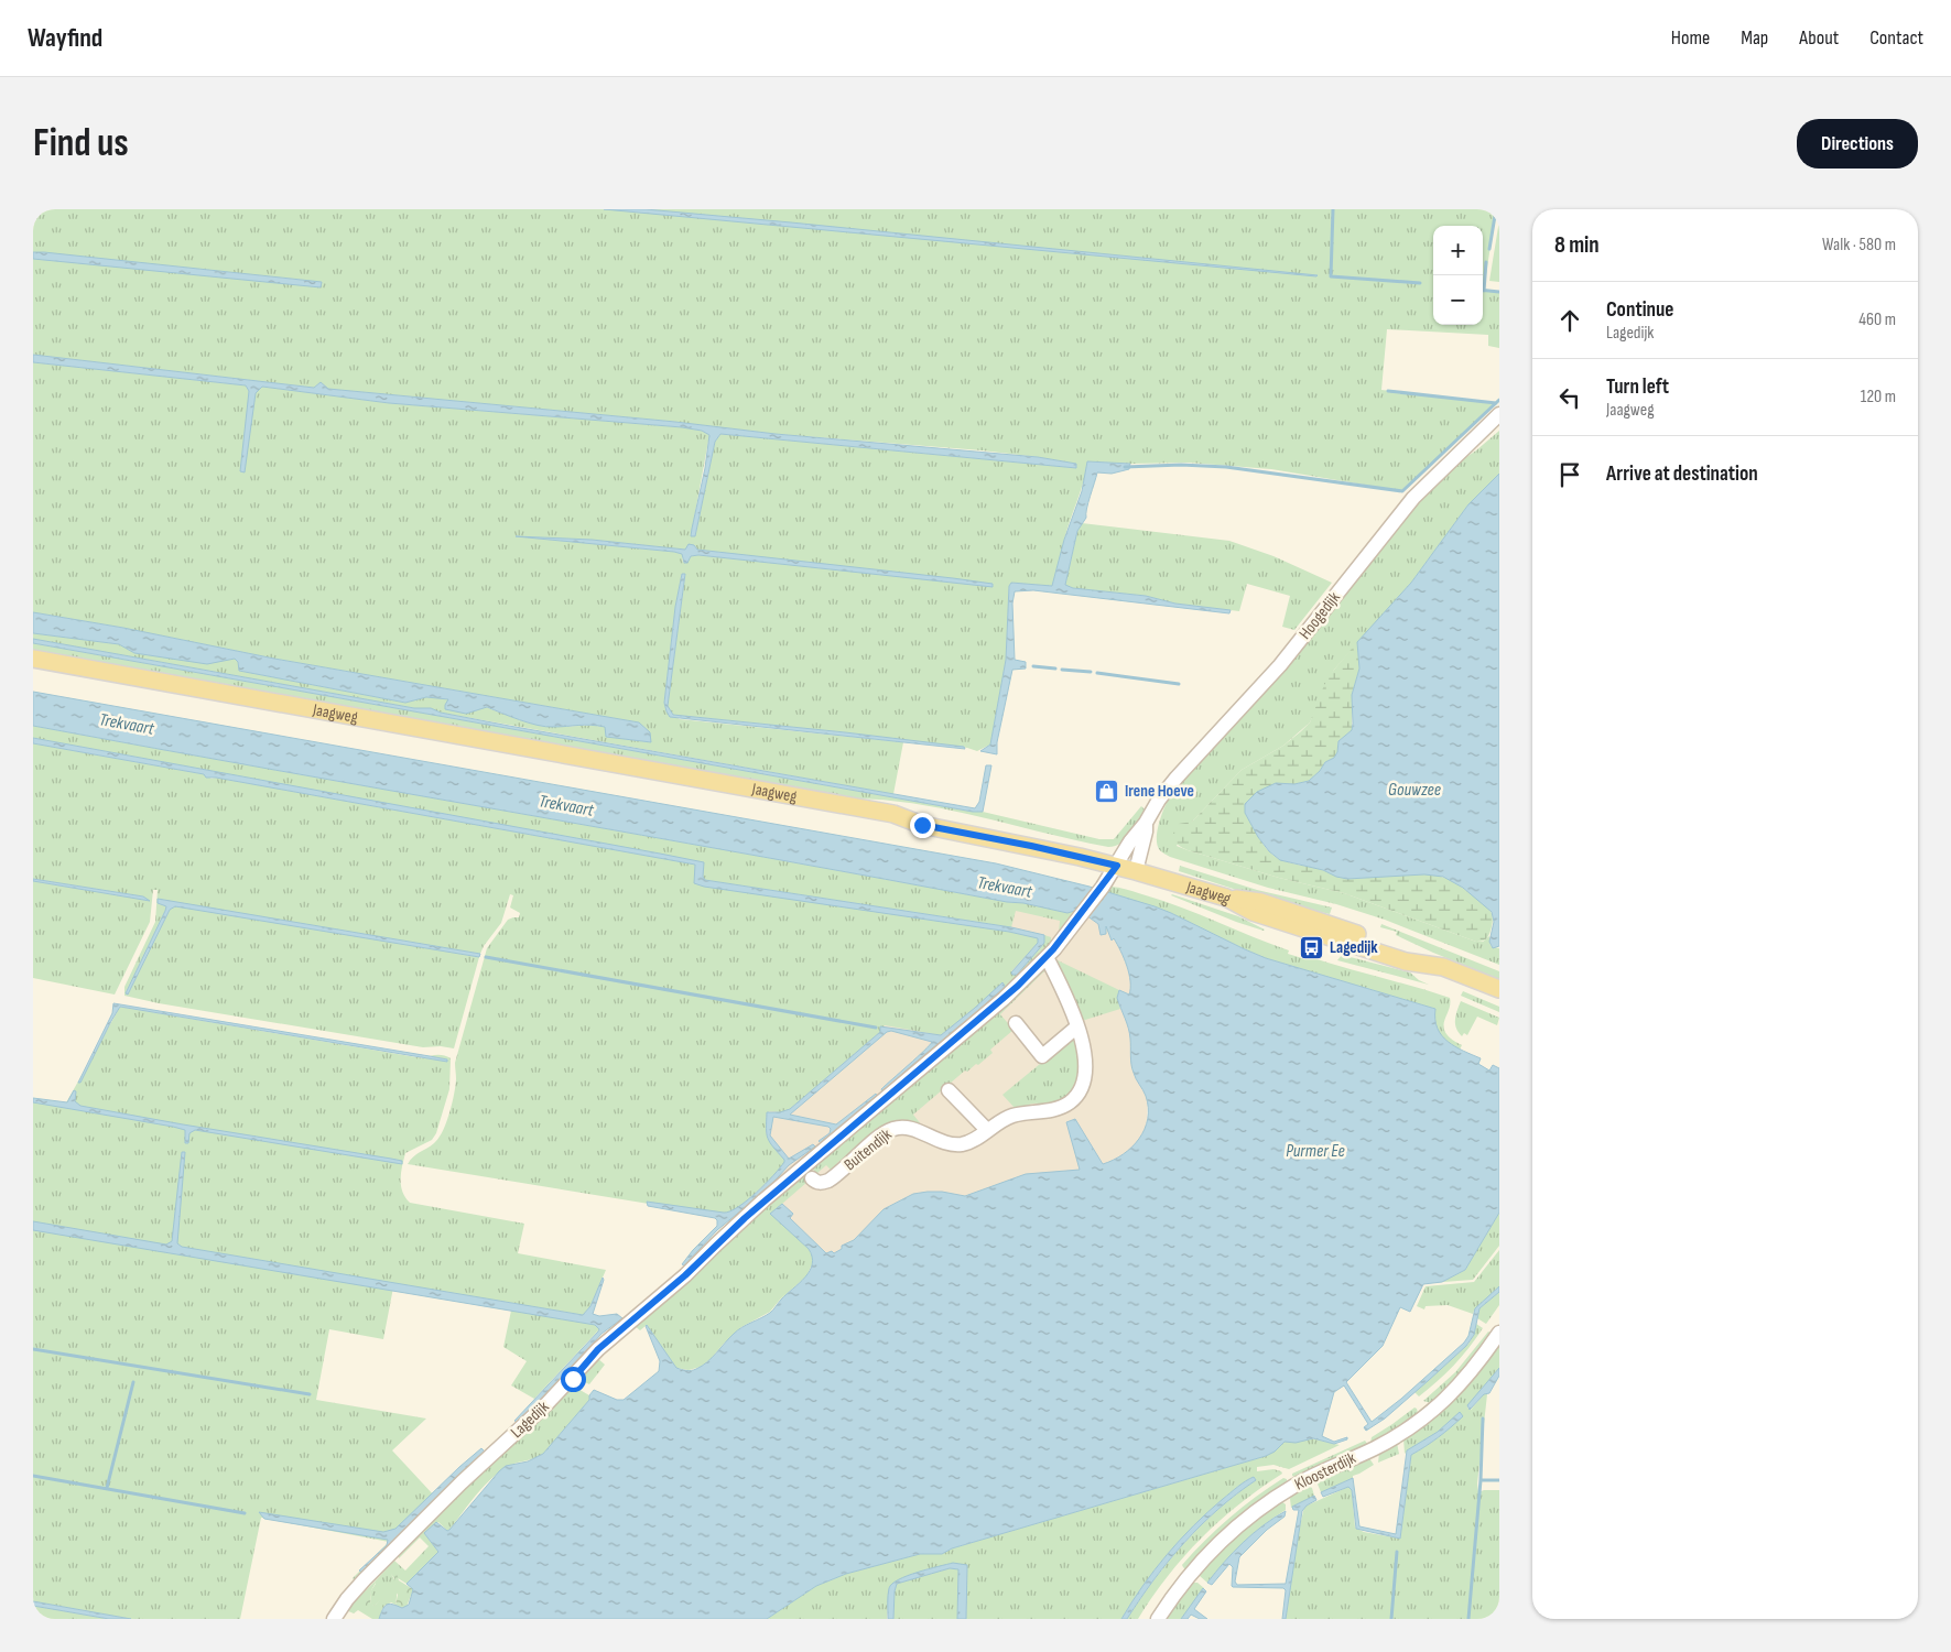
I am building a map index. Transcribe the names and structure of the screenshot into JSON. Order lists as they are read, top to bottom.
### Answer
{
  "streets": {
    "main road": ["Jaagweg"],
    "street": [
      "Hoogedijk",
      "Buitendijk",
      "Lagedijk",
      "Kloosterdijk"
    ]
  },
  "crossings": [
    ["Hoogedijk", "Jaagweg"],
    ["Hoogedijk", "Lagedijk"],
    ["Jaagweg", "Lagedijk"],
    ["Buitendijk", "Lagedijk"]
  ],
  "water": ["Trekvaart", "Gouwzee", "Purmer Ee"],
  "places": {
    "shop": ["Irene Hoeve"],
    "bus stop": ["Lagedijk"]
  },
  "page": {
    "header": "Wayfind",
    "nav": [
      "Home",
      "Map",
      "About",
      "Contact"
    ],
    "buttons": "Directions",
    "title": "Find us",
    "heading": ["8 min", "Walk · 580 m"],
    "map_buttons": ["+", "−"],
    "list": [
      ["Continue", "Lagedijk", "460 m"],
      ["Turn left", "Jaagweg", "120 m"],
      "Arrive at destination"
    ]
  }
}
